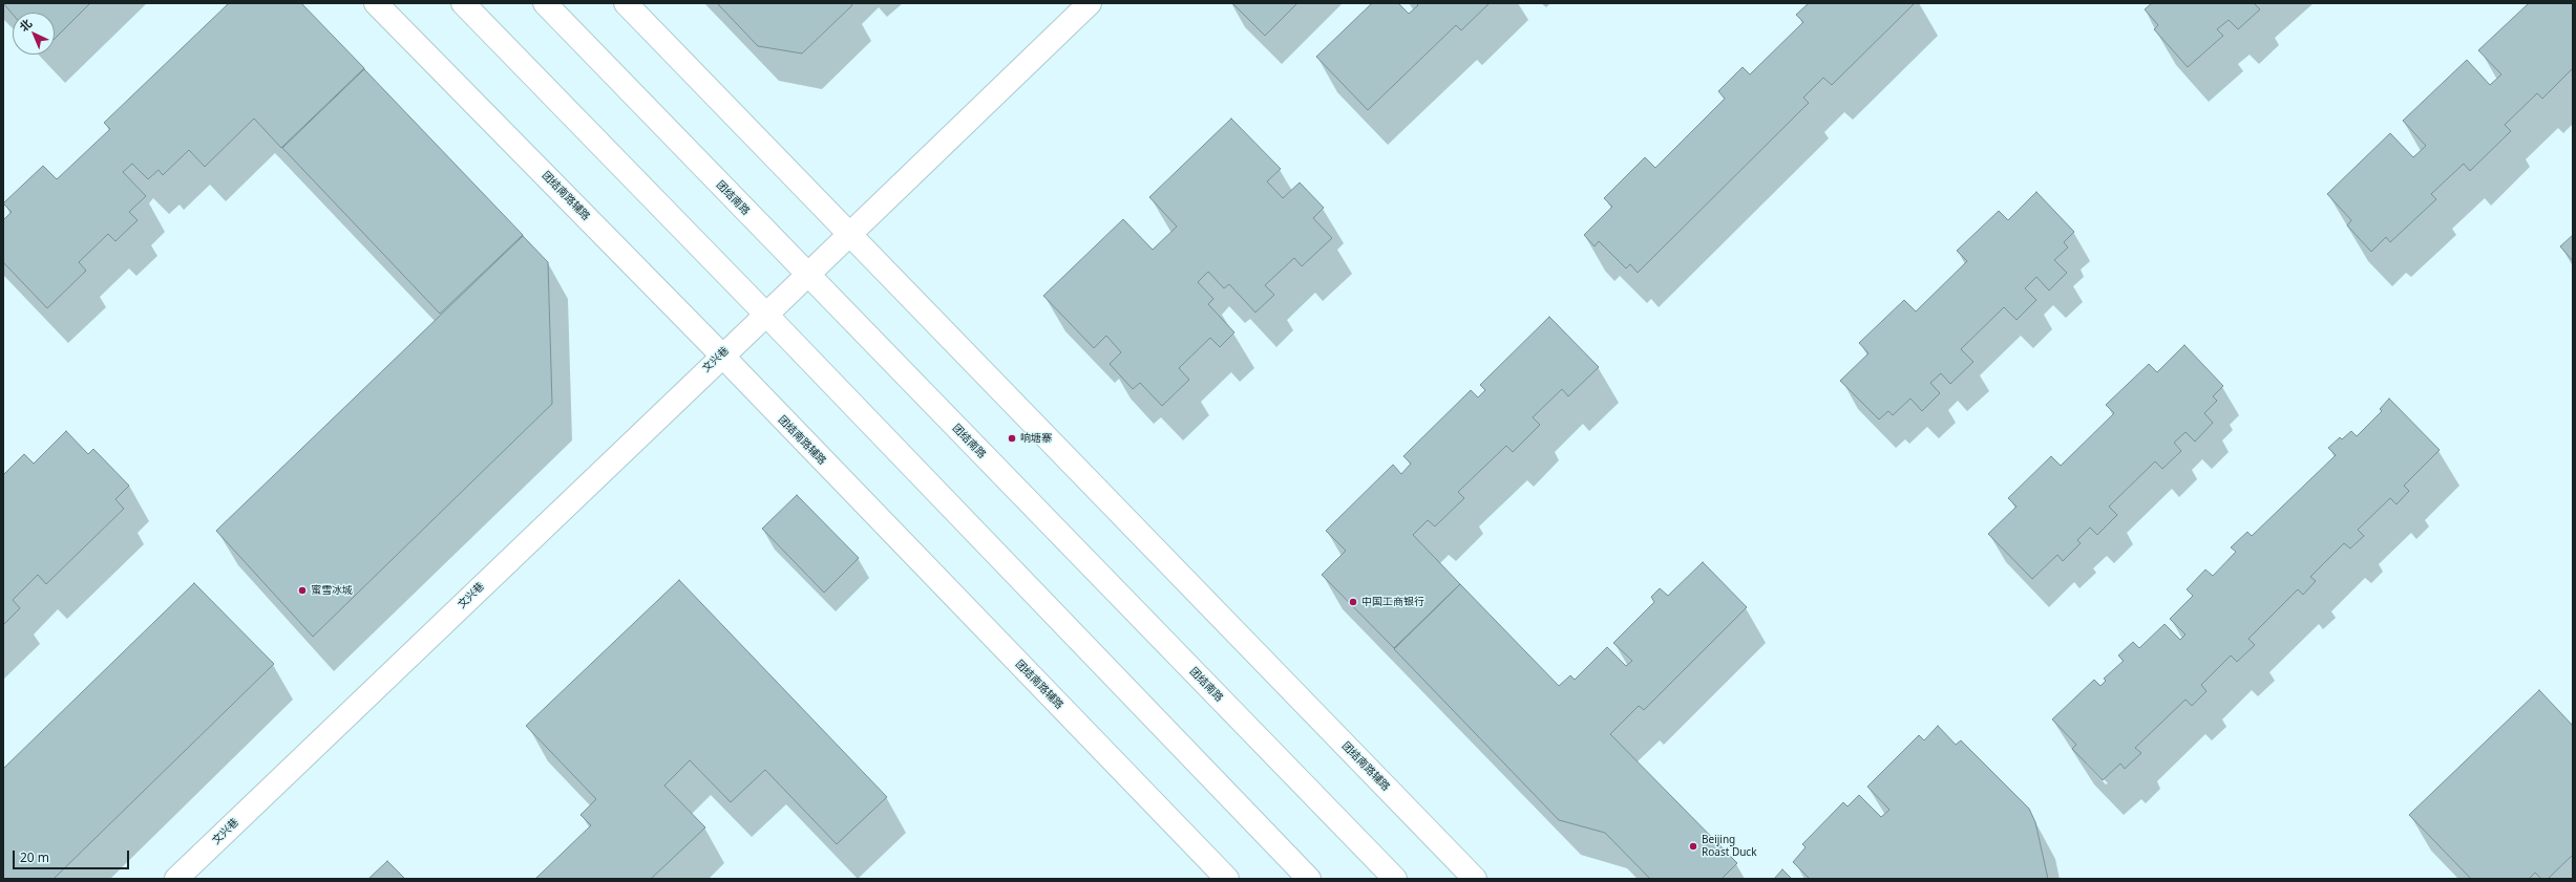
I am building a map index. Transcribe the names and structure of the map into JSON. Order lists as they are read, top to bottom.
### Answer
{
  "streets": {
    "street": ["团结南路辅路", "团结南路", "文兴巷"]
  },
  "crossings": [
    ["团结南路辅路", "文兴巷"],
    ["团结南路", "文兴巷"]
  ],
  "places": [
    "响塘寨",
    "蜜雪冰城",
    "中国工商银行",
    "Beijing Roast Duck"
  ],
  "scale_bar": "20 m",
  "north": "top left"
}
